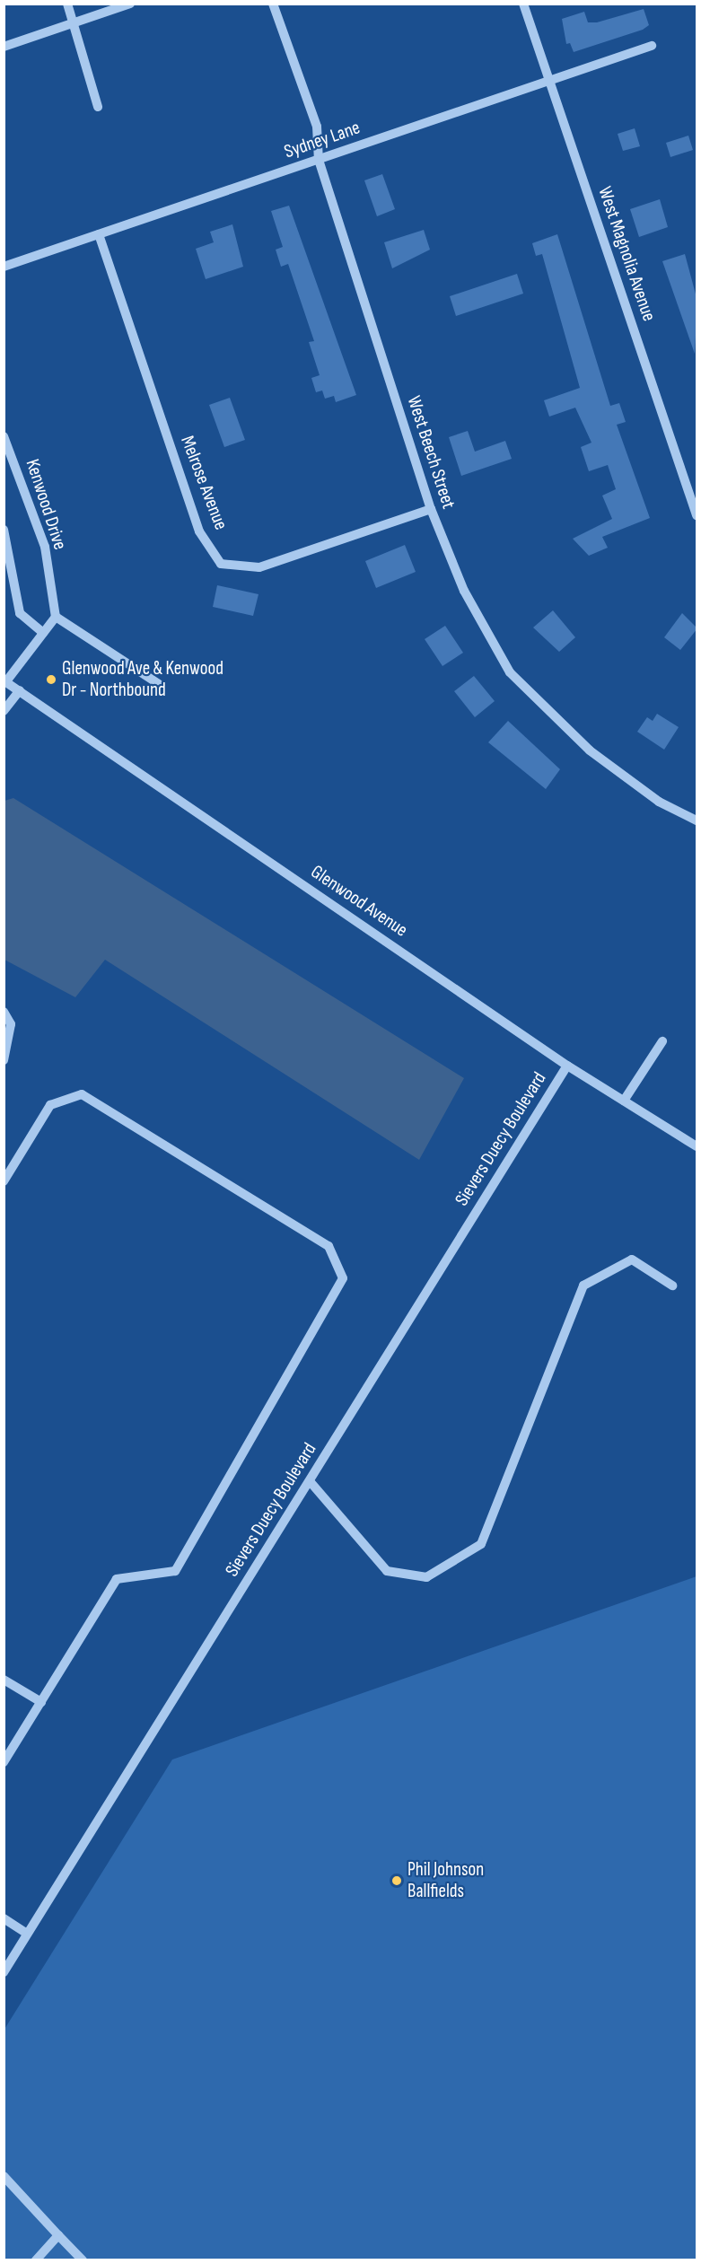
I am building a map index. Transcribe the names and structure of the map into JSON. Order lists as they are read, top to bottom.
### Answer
{
  "streets": {
    "street": [
      "Sydney Lane",
      "West Magnolia Avenue",
      "West Beech Street",
      "Melrose Avenue",
      "Kenwood Drive",
      "Glenwood Avenue",
      "Sievers Duecy Boulevard"
    ]
  },
  "crossings": [
    ["Sydney Lane", "West Magnolia Avenue"],
    ["Sydney Lane", "West Beech Street"],
    ["Sydney Lane", "Melrose Avenue"],
    ["West Beech Street", "Melrose Avenue"],
    ["Glenwood Avenue", "Sievers Duecy Boulevard"]
  ],
  "places": ["Glenwood Ave & Kenwood Dr - Northbound", "Phil Johnson Ballfields"]
}
